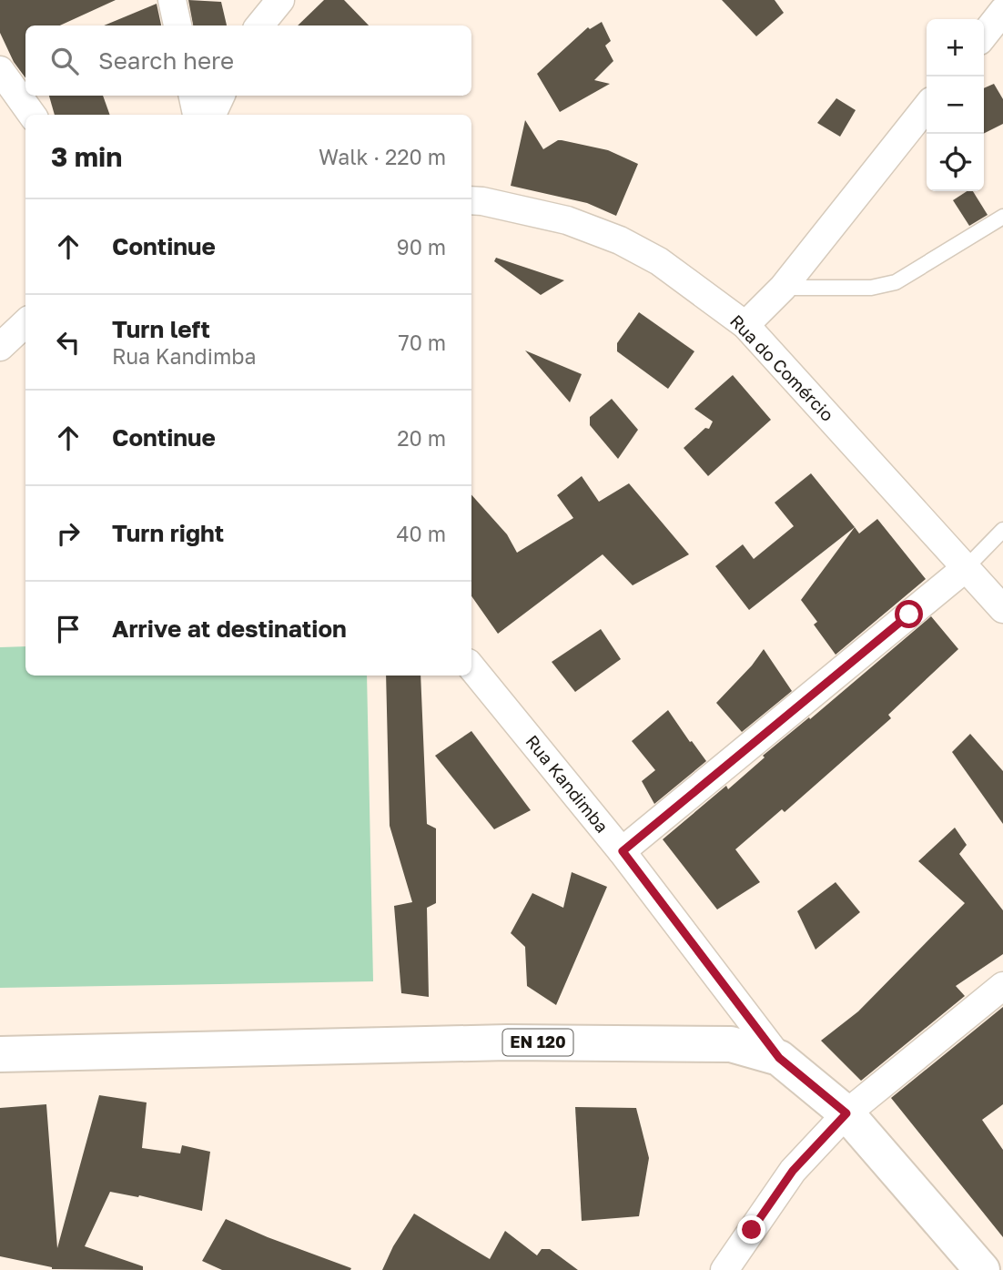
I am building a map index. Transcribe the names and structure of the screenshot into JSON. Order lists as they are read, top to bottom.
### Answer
{
  "streets": {
    "main road": ["EN 120"],
    "street": ["Rua do Comércio", "Rua Kandimba"]
  },
  "crossings": [
    ["Rua Kandimba", "EN 120"]
  ],
  "page": {
    "map_buttons": ["+", "−"],
    "search": "Search here",
    "heading": ["3 min", "Walk · 220 m"],
    "list": [
      ["Continue", "90 m"],
      ["Turn left", "Rua Kandimba", "70 m"],
      ["Continue", "20 m"],
      ["Turn right", "40 m"],
      "Arrive at destination"
    ]
  }
}
